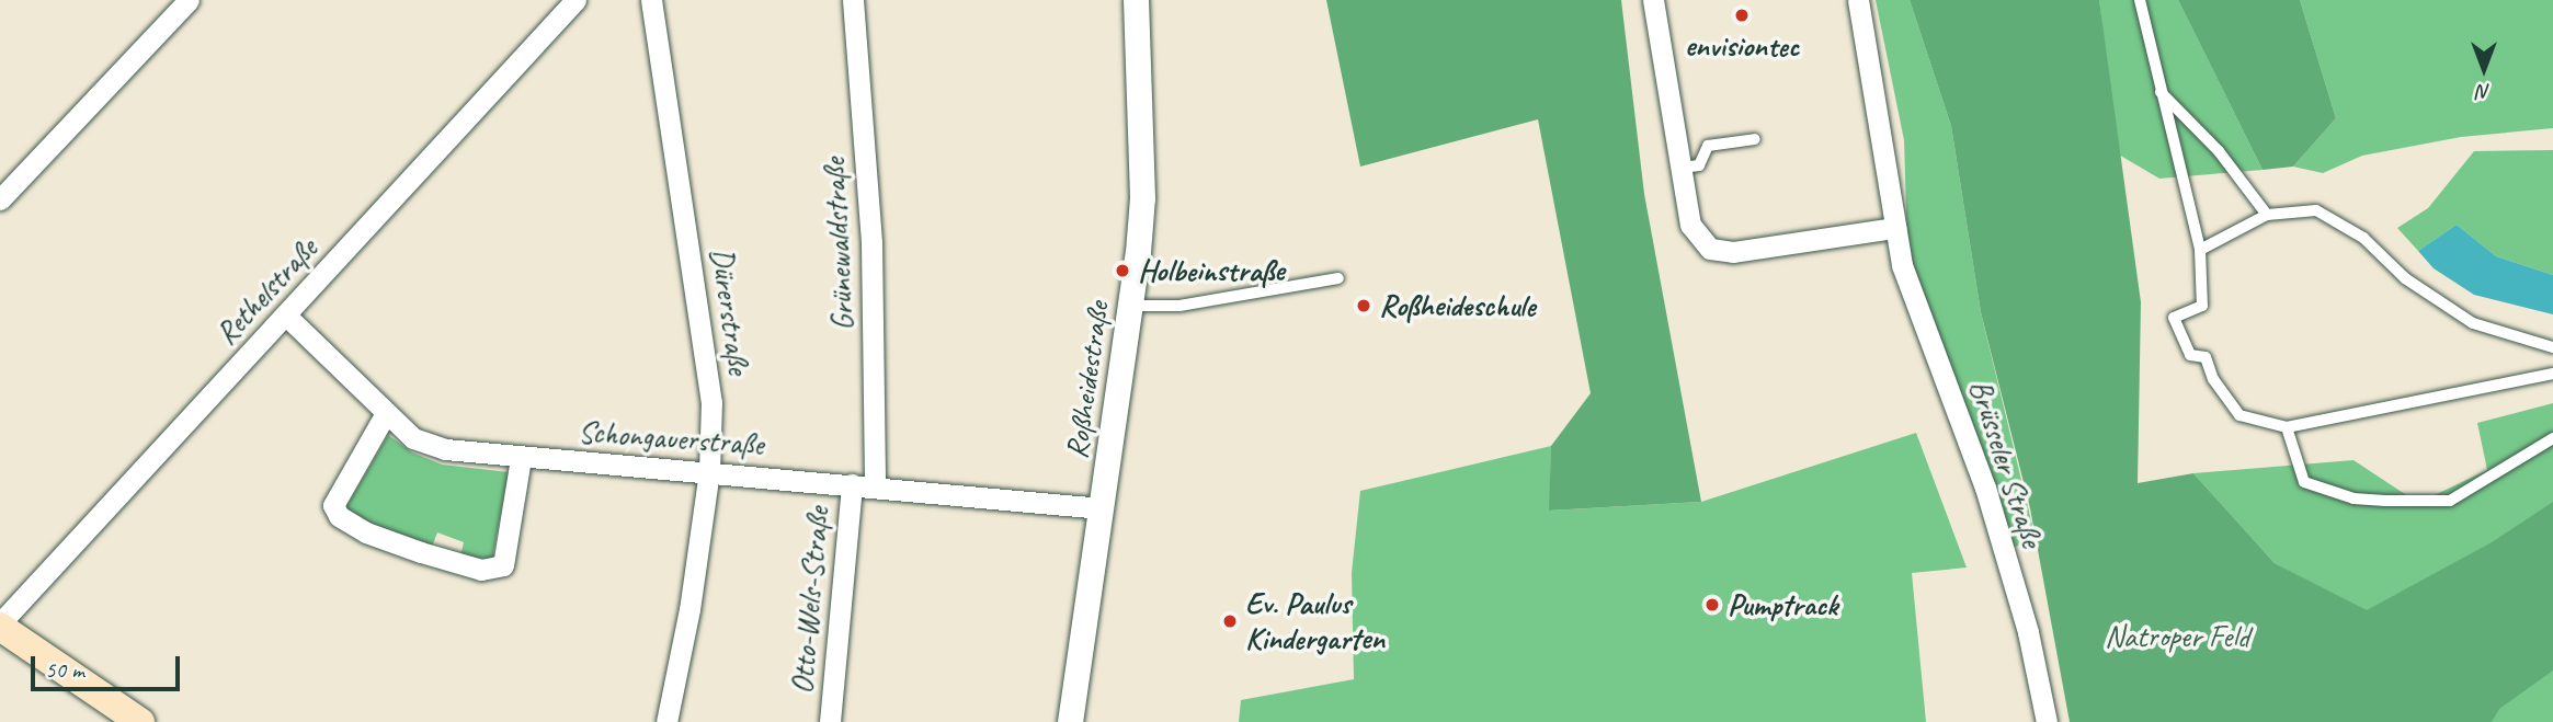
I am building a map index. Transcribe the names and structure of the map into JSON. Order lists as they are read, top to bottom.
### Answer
{
  "streets": {
    "street": [
      "Grünewaldstraße",
      "Rethelstraße",
      "Dürerstraße",
      "Roßheidestraße",
      "Schongauerstraße",
      "Brüsseler Straße",
      "Otto-Wels-Straße"
    ]
  },
  "crossings": [
    ["Grünewaldstraße", "Schongauerstraße"],
    ["Rethelstraße", "Schongauerstraße"],
    ["Dürerstraße", "Schongauerstraße"],
    ["Roßheidestraße", "Schongauerstraße"],
    ["Schongauerstraße", "Otto-Wels-Straße"]
  ],
  "parks": ["Natroper Feld"],
  "places": [
    "envisiontec",
    "Holbeinstraße",
    "Roßheideschule",
    "Pumptrack",
    "Ev. Paulus Kindergarten"
  ],
  "scale_bar": "50 m",
  "north": "bottom"
}
